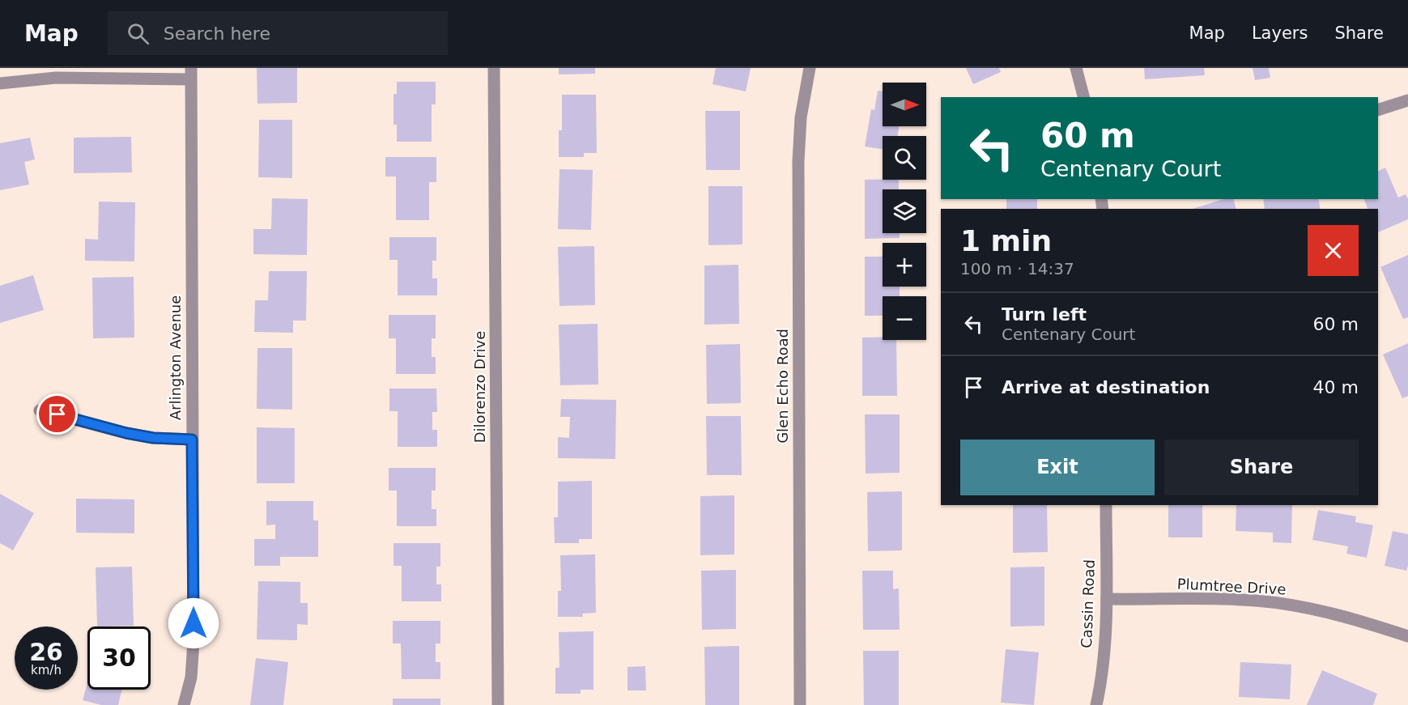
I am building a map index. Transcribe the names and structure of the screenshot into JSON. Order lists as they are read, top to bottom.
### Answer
{
  "streets": {
    "street": [
      "Arlington Avenue",
      "Glen Echo Road",
      "Dilorenzo Drive",
      "Plumtree Drive",
      "Cassin Road"
    ]
  },
  "crossings": [
    ["Plumtree Drive", "Cassin Road"]
  ],
  "north": "right",
  "page": {
    "header": "Map",
    "search": "Search here",
    "nav": ["Map", "Layers", "Share"],
    "map_buttons": ["+", "−"],
    "turn": ["60 m", "Centenary Court"],
    "heading": ["1 min", "100 m · 14:37"],
    "list": [
      {
        "name": "Turn left",
        "note": "Centenary Court",
        "value": "60 m"
      },
      {
        "name": "Arrive at destination",
        "value": "40 m"
      }
    ],
    "buttons": ["Exit", "Share"],
    "speed": "26 km/h",
    "limit": "30"
  }
}
